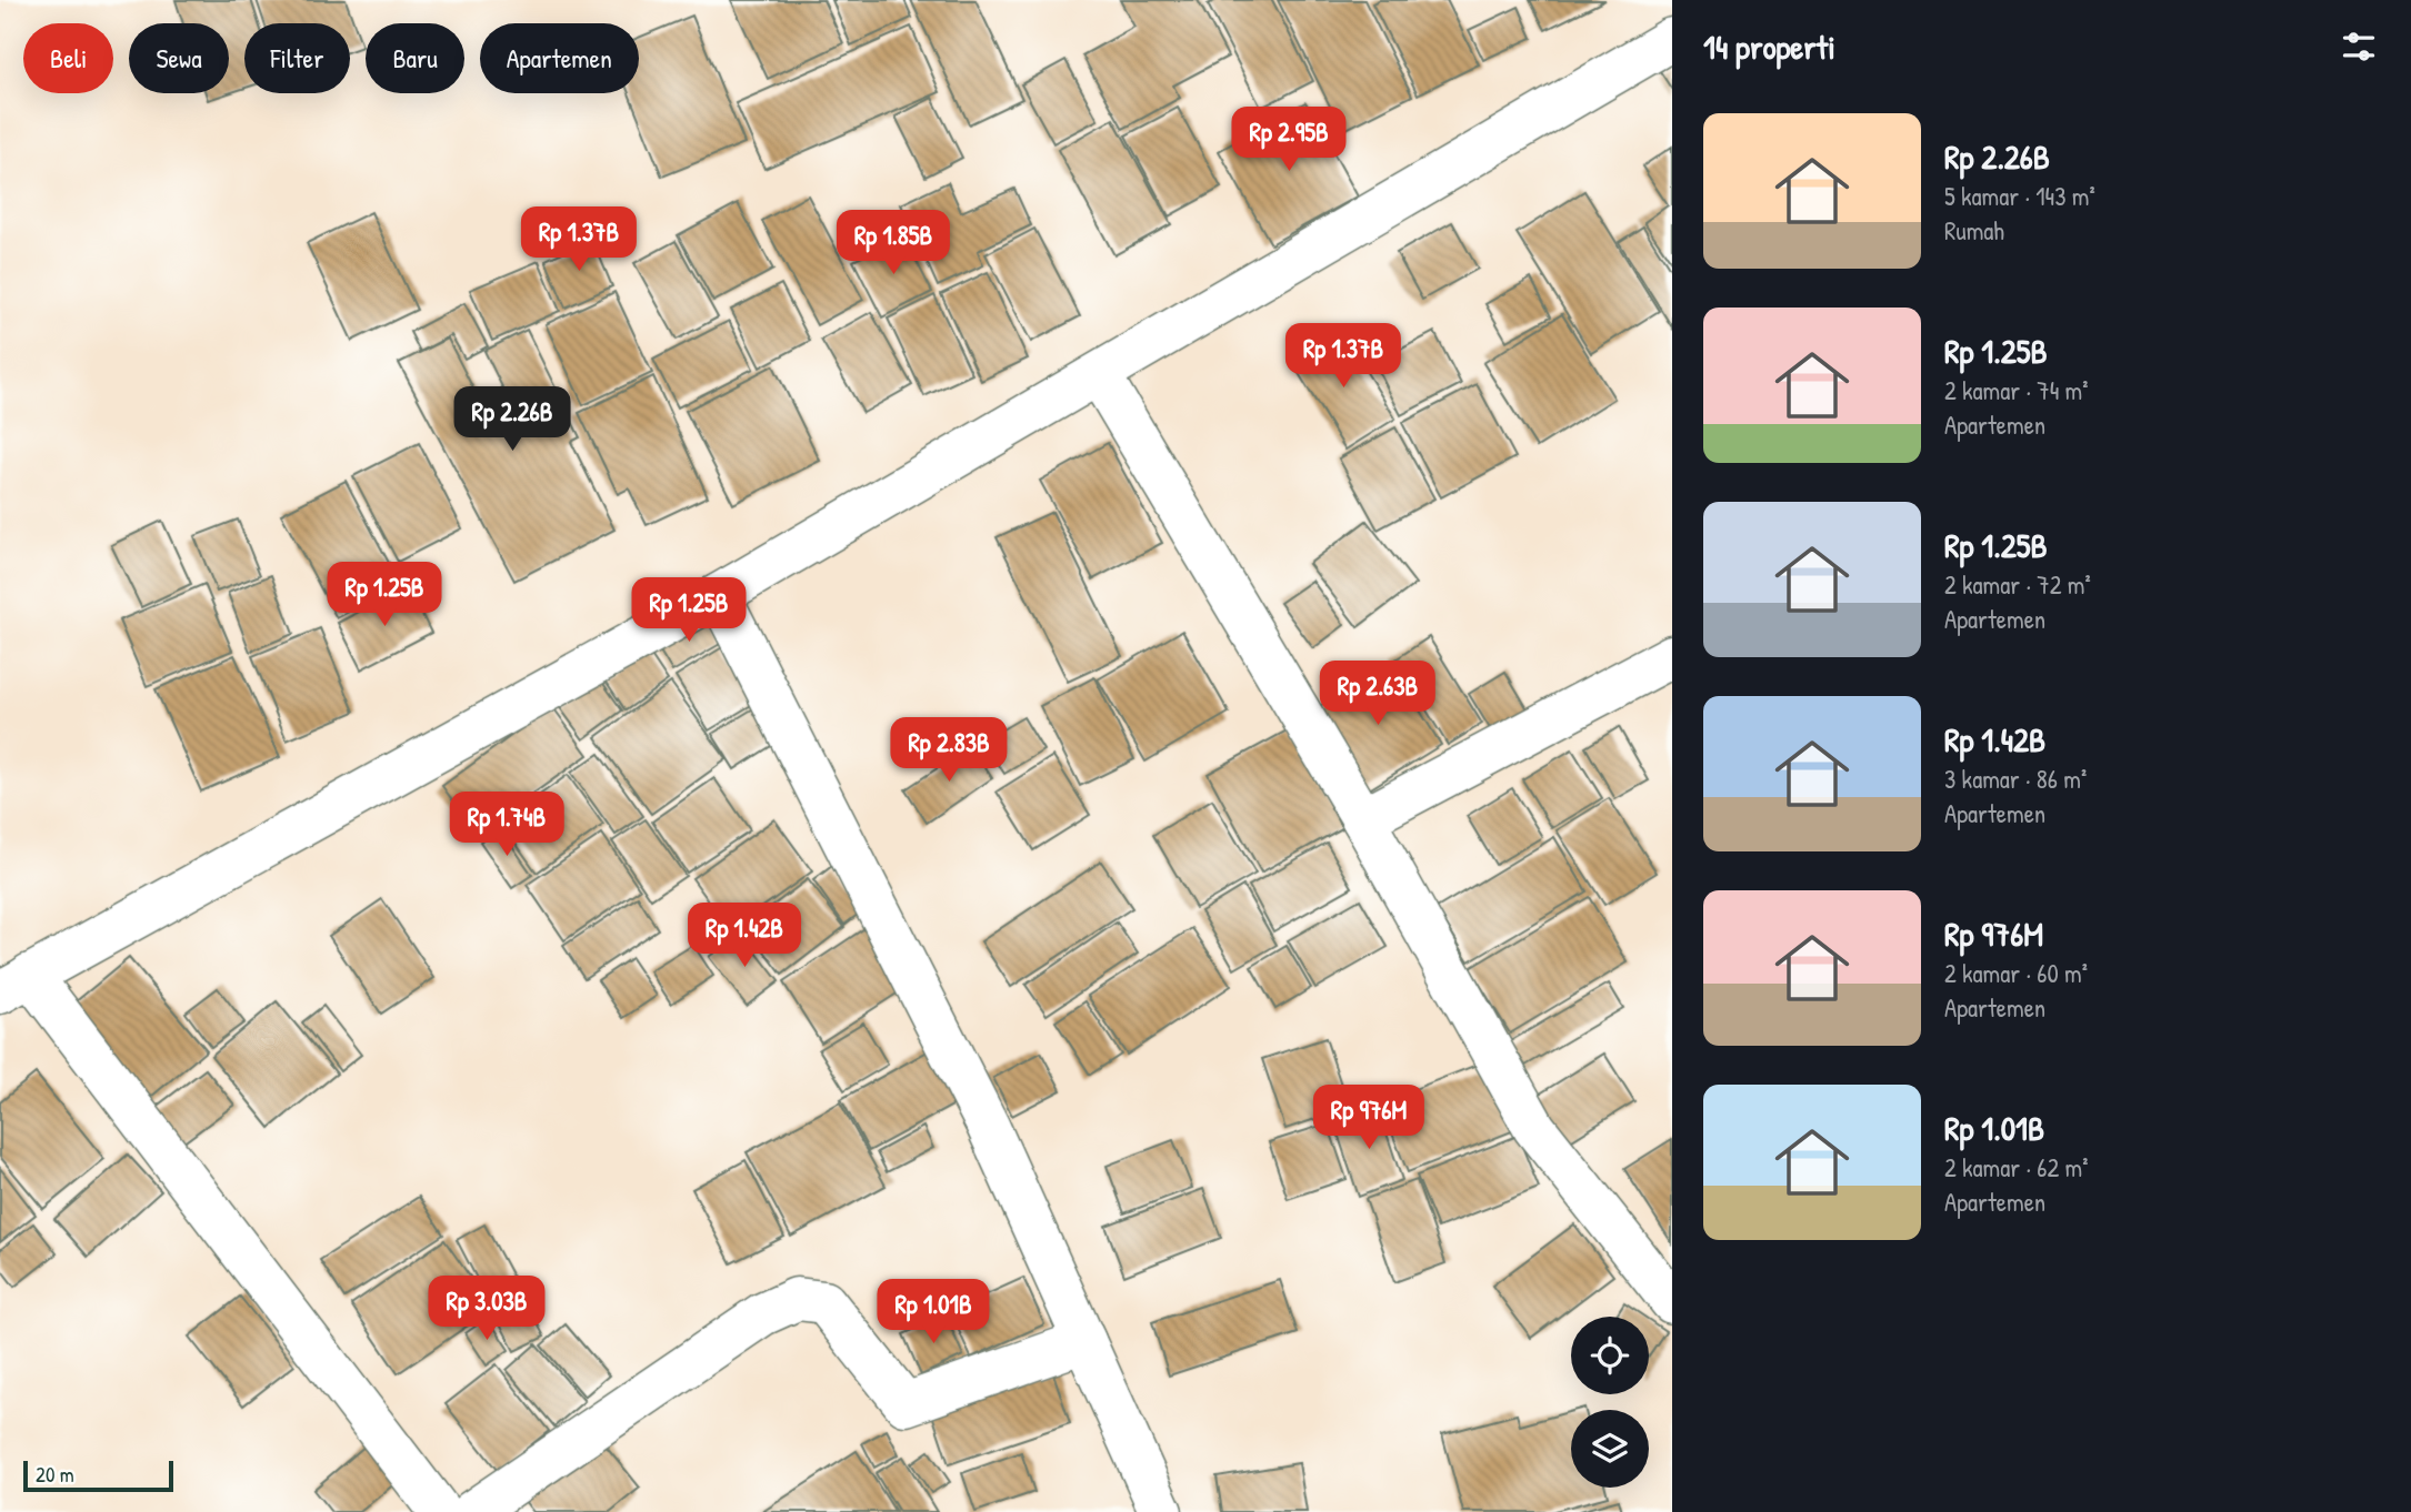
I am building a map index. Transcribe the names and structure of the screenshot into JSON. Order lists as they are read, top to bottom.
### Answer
{
  "scale_bar": "20 m",
  "page": {
    "heading": "14 properti",
    "chip": [
      "Beli",
      "Sewa",
      "Filter",
      "Baru",
      "Apartemen"
    ],
    "list": [
      {
        "name": "Rp 2.26B",
        "note": "5 kamar · 143 m² · Rumah"
      },
      {
        "name": "Rp 1.25B",
        "note": "2 kamar · 74 m² · Apartemen"
      },
      {
        "name": "Rp 1.25B",
        "note": "2 kamar · 72 m² · Apartemen"
      },
      {
        "name": "Rp 1.42B",
        "note": "3 kamar · 86 m² · Apartemen"
      },
      {
        "name": "Rp 976M",
        "note": "2 kamar · 60 m² · Apartemen"
      },
      {
        "name": "Rp 1.01B",
        "note": "2 kamar · 62 m² · Apartemen"
      }
    ],
    "price": [
      "Rp 2.95B",
      "Rp 1.37B",
      "Rp 1.85B",
      "Rp 1.37B",
      "Rp 2.26B",
      "Rp 1.25B",
      "Rp 1.25B",
      "Rp 2.63B",
      "Rp 2.83B",
      "Rp 1.74B",
      "Rp 1.42B",
      "Rp 976M",
      "Rp 3.03B",
      "Rp 1.01B"
    ],
    "scale": "20 m"
  }
}
